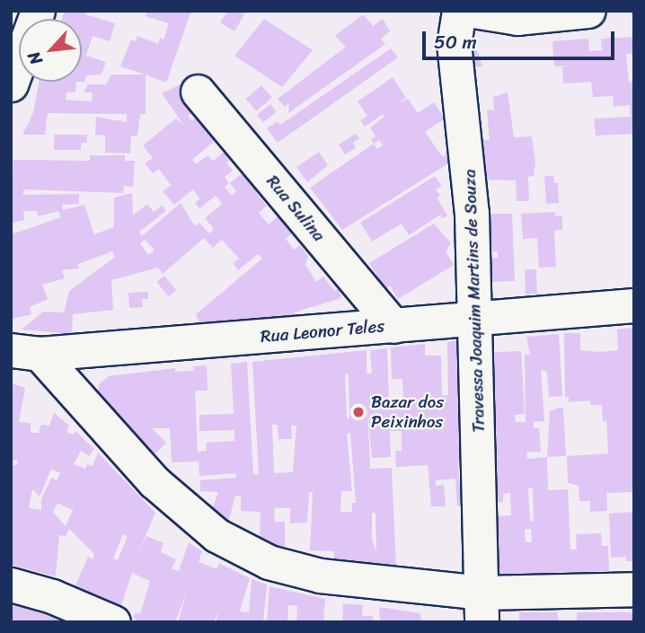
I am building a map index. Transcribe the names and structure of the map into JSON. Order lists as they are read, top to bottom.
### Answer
{
  "streets": {
    "street": ["Rua Sulina", "Travessa Joaquim Martins de Souza", "Rua Leonor Teles"]
  },
  "crossings": [
    ["Rua Sulina", "Rua Leonor Teles"],
    ["Travessa Joaquim Martins de Souza", "Rua Leonor Teles"]
  ],
  "places": ["Bazar dos Peixinhos"],
  "scale_bar": "50 m",
  "north": "bottom left"
}
